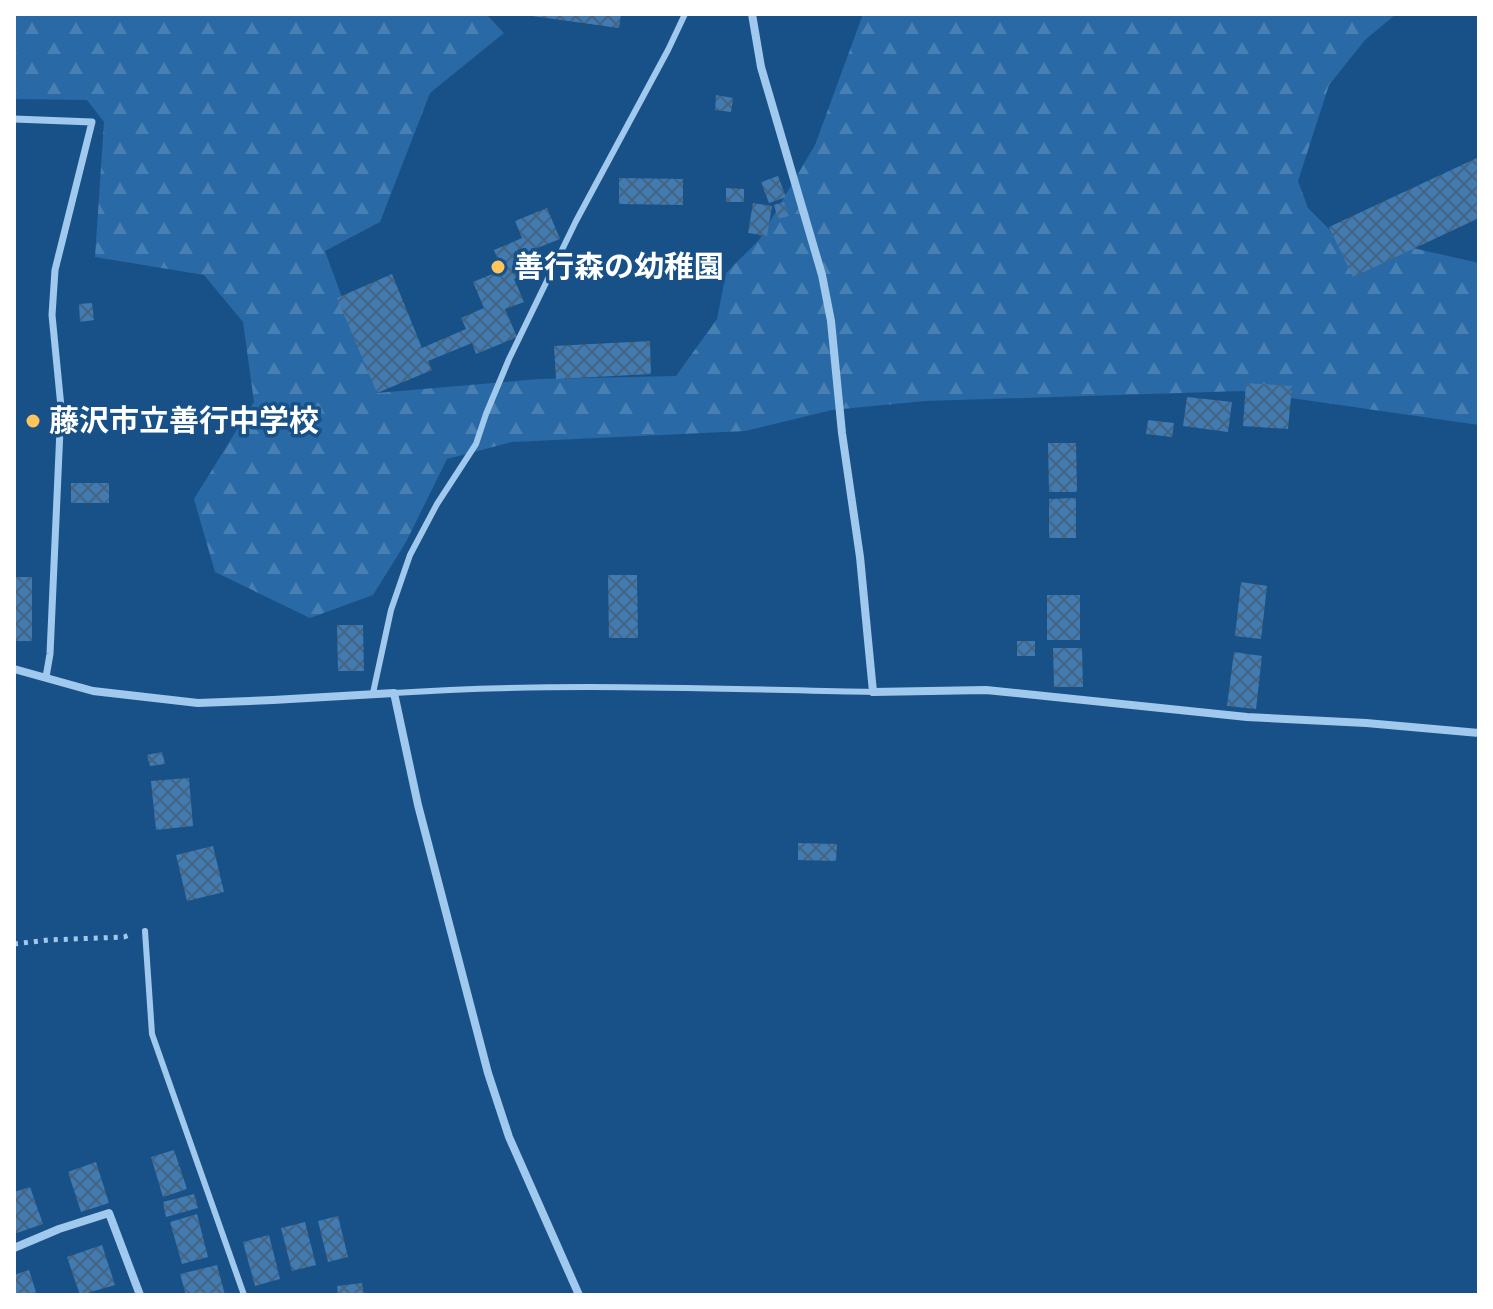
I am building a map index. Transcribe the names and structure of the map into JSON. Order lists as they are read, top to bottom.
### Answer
{
  "places": ["善行森の幼稚園", "藤沢市立善行中学校"]
}
